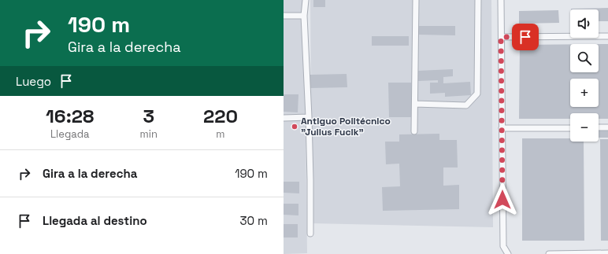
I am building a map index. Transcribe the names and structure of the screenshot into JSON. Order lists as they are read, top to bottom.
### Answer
{
  "places": ["Antiguo Politécnico \"Julius Fucik\""],
  "page": {
    "turn": ["190 m", "Gira a la derecha"],
    "map_buttons": ["+", "−"],
    "then": "Luego",
    "eta": [
      "16:28",
      "Llegada",
      "3",
      "min",
      "220",
      "m"
    ],
    "list": [
      {
        "name": "Gira a la derecha",
        "value": "190 m"
      },
      {
        "name": "Llegada al destino",
        "value": "30 m"
      }
    ]
  }
}
